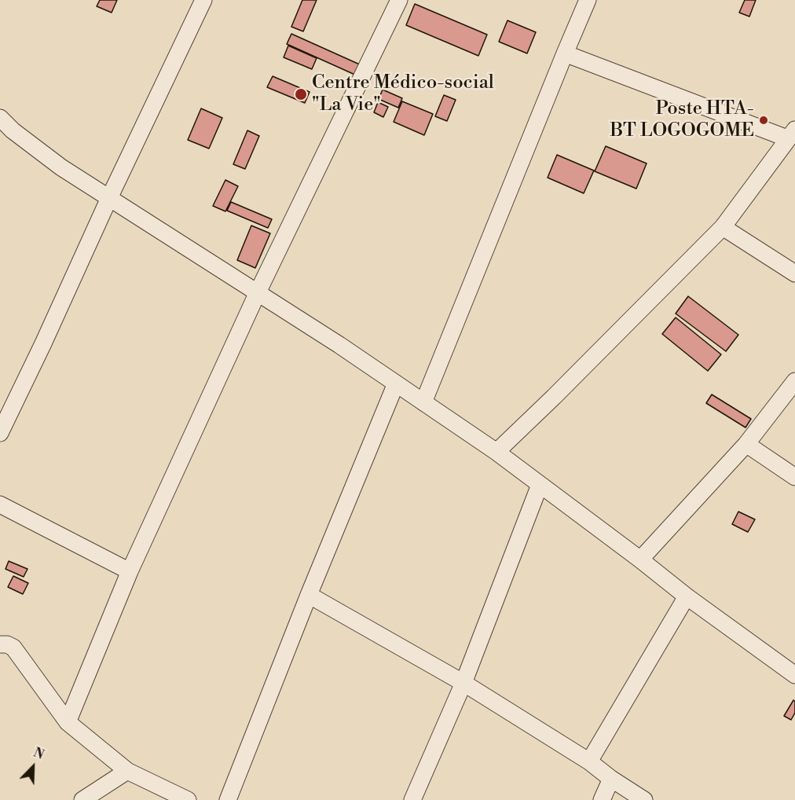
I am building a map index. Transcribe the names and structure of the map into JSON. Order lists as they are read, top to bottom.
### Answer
{
  "places": ["Centre Médico-social \"La Vie\"", "Poste HTA- BT LOGOGOME"],
  "north": "top right"
}
